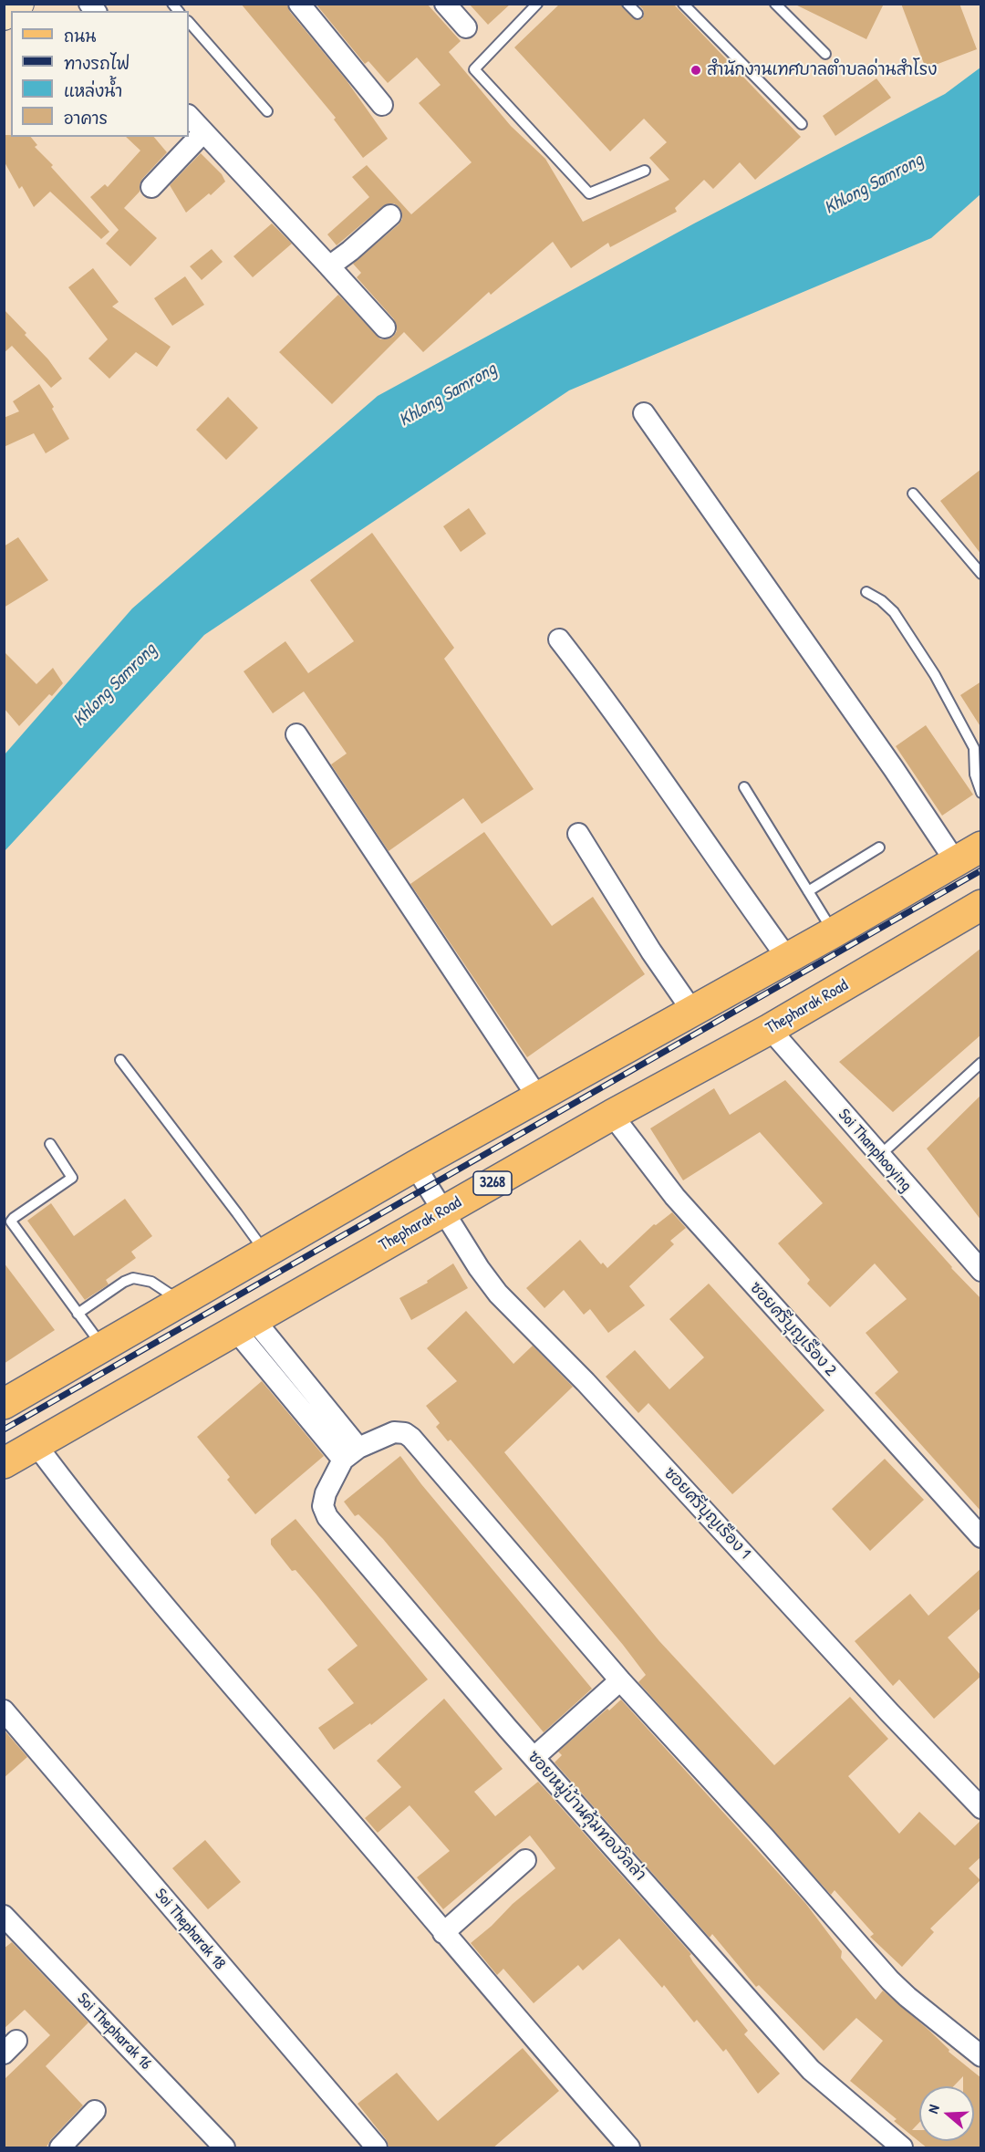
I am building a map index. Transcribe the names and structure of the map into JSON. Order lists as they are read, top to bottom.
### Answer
{
  "streets": {
    "main road": ["Thepharak Road", "3268"],
    "street": [
      "Soi Thanphooying",
      "ซอยศรีบุญเรือง 2",
      "ซอยศรีบุญเรือง 1",
      "ซอยหมู่บ้านคุ้มทองวิลล่า",
      "Soi Thepharak 18",
      "Soi Thepharak 16"
    ]
  },
  "crossings": [
    ["Thepharak Road", "Soi Thanphooying"],
    ["Thepharak Road", "ซอยศรีบุญเรือง 2"],
    ["Thepharak Road", "ซอยศรีบุญเรือง 1"]
  ],
  "water": ["Khlong Samrong"],
  "places": ["สำนักงานเทศบาลตำบลด่านสำโรง"],
  "legend": [
    "ถนน",
    "ทางรถไฟ",
    "แหล่งน้ำ",
    "อาคาร"
  ],
  "north": "left"
}
